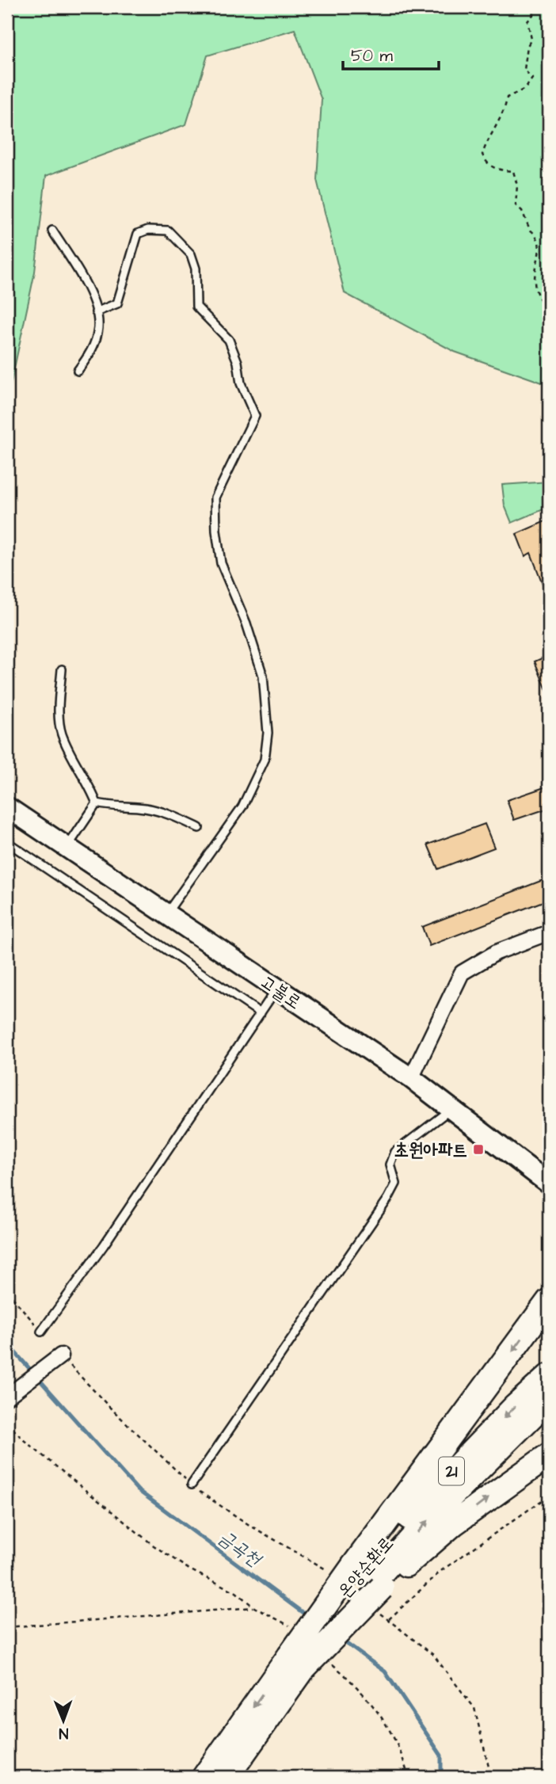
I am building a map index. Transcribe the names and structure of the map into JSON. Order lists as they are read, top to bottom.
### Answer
{
  "streets": {
    "highway": ["21", "온양순환로"],
    "main road": ["고불로"]
  },
  "water": ["금곡천"],
  "places": {
    "transit": ["초원아파트"]
  },
  "scale_bar": "50 m",
  "north": "bottom"
}
